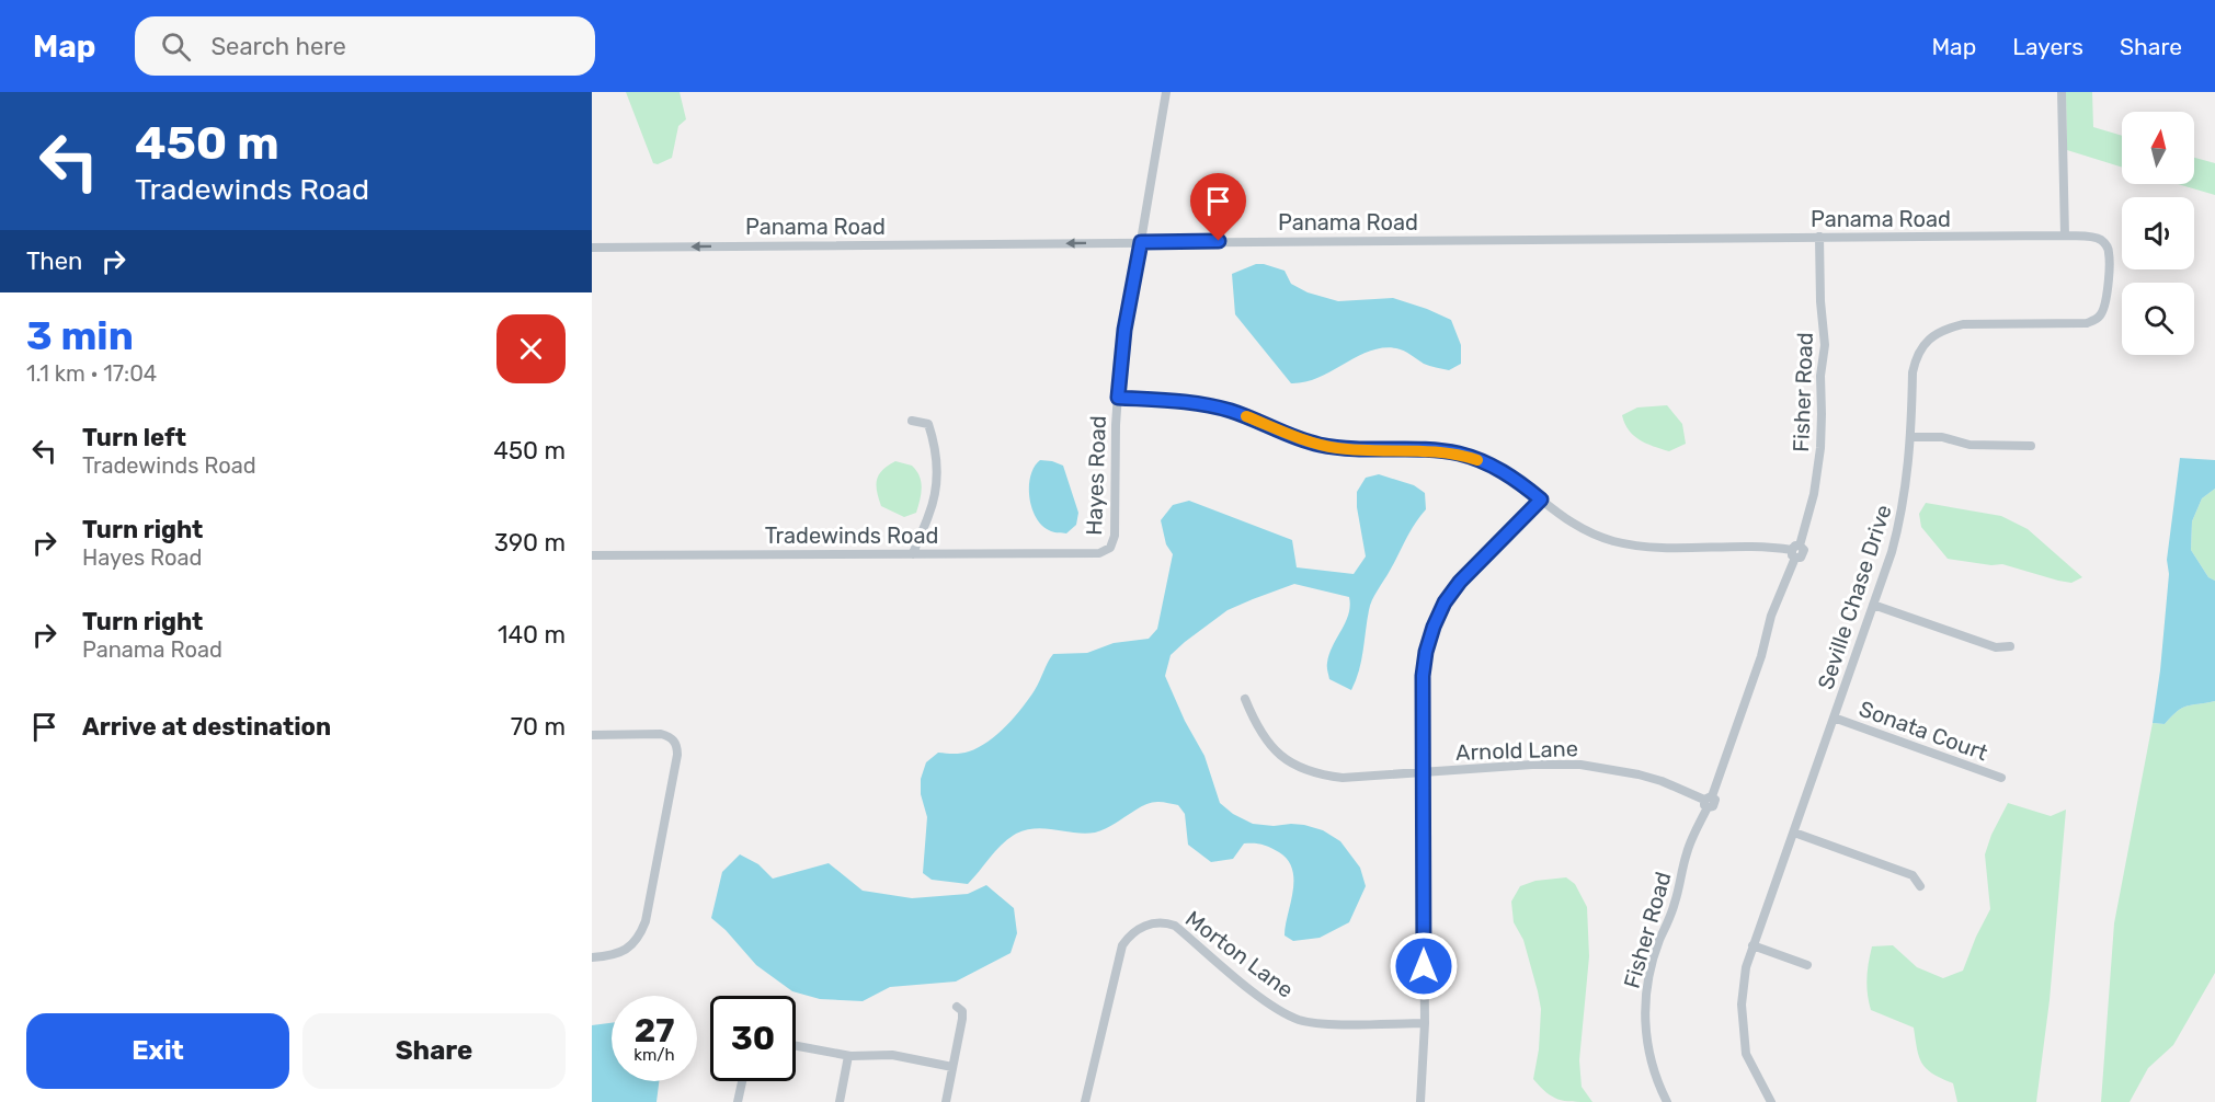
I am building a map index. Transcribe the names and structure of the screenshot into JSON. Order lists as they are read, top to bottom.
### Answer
{
  "streets": {
    "street": [
      "Panama Road",
      "Fisher Road",
      "Hayes Road",
      "Tradewinds Road",
      "Seville Chase Drive",
      "Sonata Court",
      "Arnold Lane",
      "Morton Lane"
    ]
  },
  "crossings": [
    ["Panama Road", "Fisher Road"],
    ["Panama Road", "Hayes Road"],
    ["Panama Road", "Seville Chase Drive"],
    ["Fisher Road", "Arnold Lane"],
    ["Hayes Road", "Tradewinds Road"],
    ["Seville Chase Drive", "Sonata Court"]
  ],
  "one_way": ["Panama Road"],
  "north": "top",
  "page": {
    "header": "Map",
    "search": "Search here",
    "nav": ["Map", "Layers", "Share"],
    "turn": ["450 m", "Tradewinds Road"],
    "then": "Then",
    "heading": ["3 min", "1.1 km · 17:04"],
    "list": [
      {
        "name": "Turn left",
        "note": "Tradewinds Road",
        "value": "450 m"
      },
      {
        "name": "Turn right",
        "note": "Hayes Road",
        "value": "390 m"
      },
      {
        "name": "Turn right",
        "note": "Panama Road",
        "value": "140 m"
      },
      {
        "name": "Arrive at destination",
        "value": "70 m"
      }
    ],
    "speed": "27 km/h",
    "limit": "30",
    "buttons": ["Exit", "Share"]
  }
}
